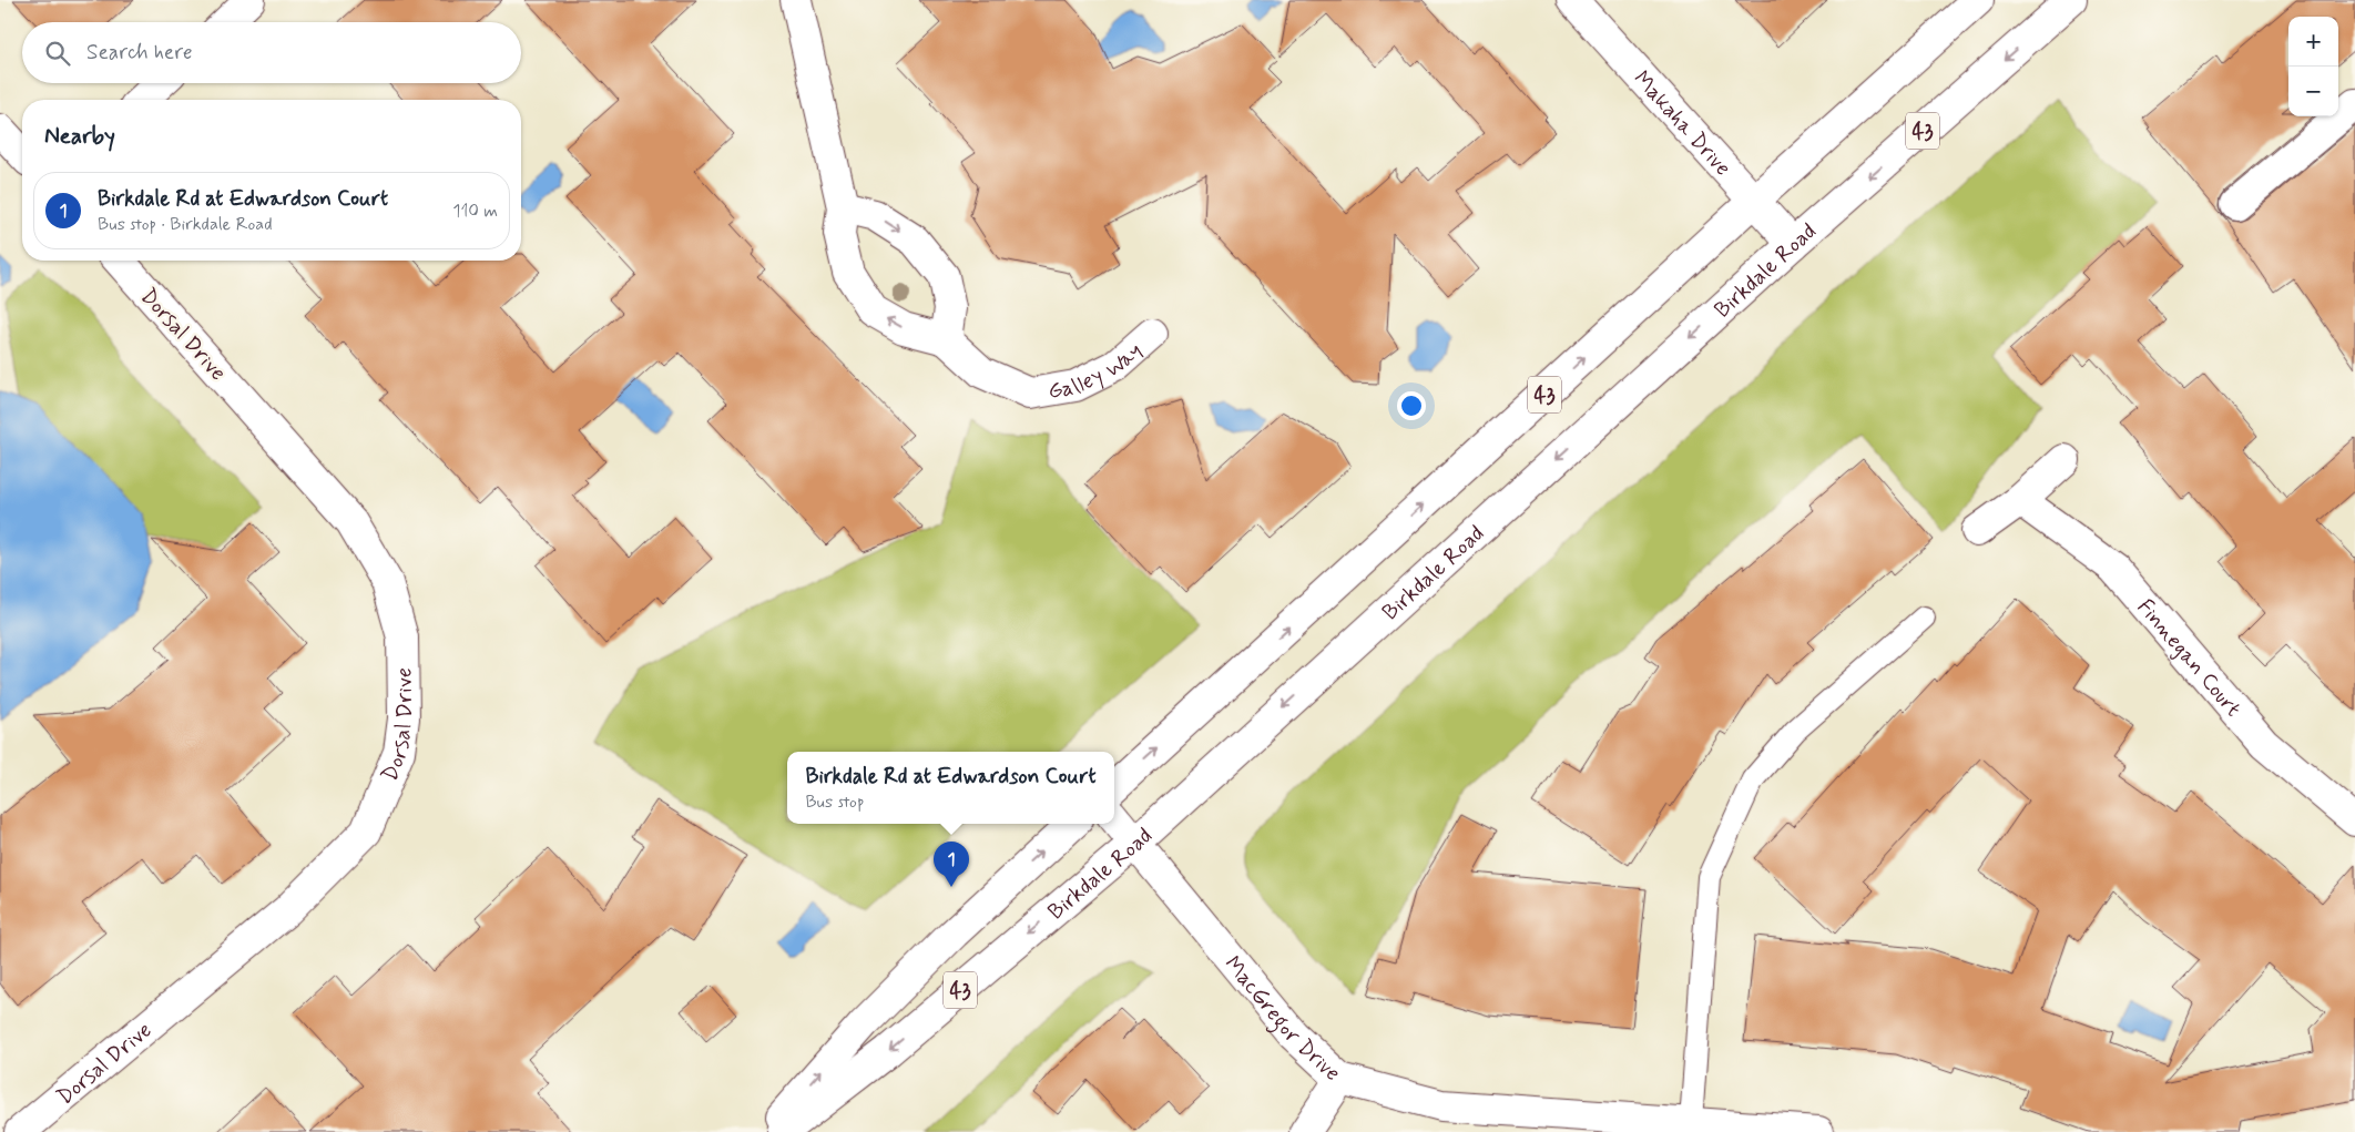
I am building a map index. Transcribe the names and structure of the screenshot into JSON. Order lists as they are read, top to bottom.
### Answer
{
  "streets": {
    "street": [
      "Makaha Drive",
      "43",
      "Birkdale Road",
      "Dorsal Drive",
      "Galley Way",
      "Finnegan Court",
      "MacGregor Drive"
    ]
  },
  "crossings": [
    ["Makaha Drive", "43"],
    ["Makaha Drive", "Birkdale Road"],
    ["Birkdale Road", "MacGregor Drive"]
  ],
  "page": {
    "map_buttons": ["+", "−"],
    "search": "Search here",
    "heading": "Nearby",
    "list": [
      {
        "mark": "1",
        "name": "Birkdale Rd at Edwardson Court",
        "note": "Bus stop · Birkdale Road",
        "value": "110 m"
      }
    ],
    "popup": ["Birkdale Rd at Edwardson Court", "Bus stop"],
    "pins": "1"
  }
}
